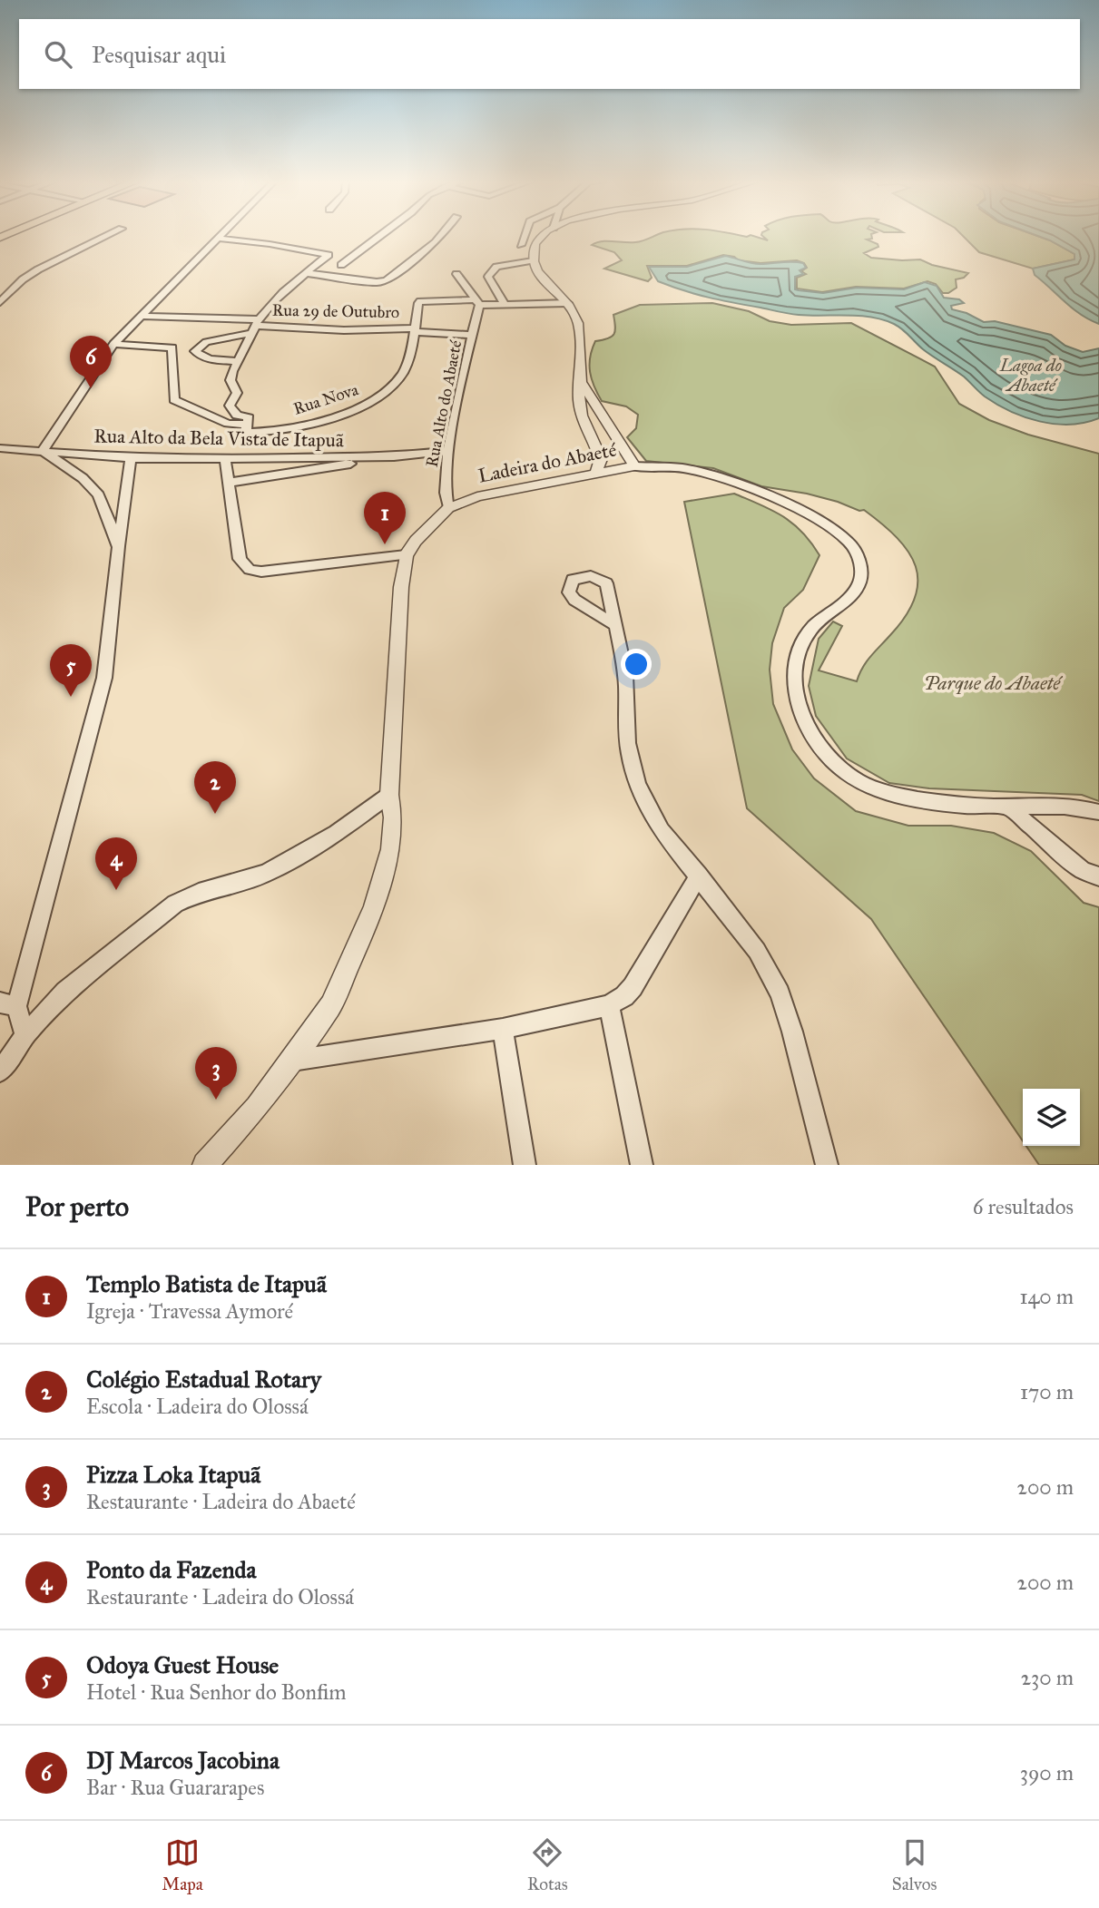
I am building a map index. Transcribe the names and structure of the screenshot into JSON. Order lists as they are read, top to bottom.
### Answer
{
  "streets": {
    "street": [
      "Rua 29 de Outubro",
      "Rua Nova",
      "Rua Alto do Abaeté",
      "Rua Alto da Bela Vista de Itapuã",
      "Ladeira do Abaeté"
    ]
  },
  "crossings": [
    ["Rua 29 de Outubro", "Rua Nova"],
    ["Rua Nova", "Rua Alto do Abaeté"],
    ["Rua Alto do Abaeté", "Rua Alto da Bela Vista de Itapuã"],
    ["Rua Alto do Abaeté", "Ladeira do Abaeté"]
  ],
  "water": ["Lagoa do Abaeté"],
  "parks": ["Parque do Abaeté"],
  "page": {
    "search": "Pesquisar aqui",
    "pins": [
      "6",
      "1",
      "5",
      "2",
      "4",
      "3"
    ],
    "heading": ["Por perto", "6 resultados"],
    "list": [
      {
        "mark": "1",
        "name": "Templo Batista de Itapuã",
        "note": "Igreja · Travessa Aymoré",
        "value": "140 m"
      },
      {
        "mark": "2",
        "name": "Colégio Estadual Rotary",
        "note": "Escola · Ladeira do Olossá",
        "value": "170 m"
      },
      {
        "mark": "3",
        "name": "Pizza Loka Itapuã",
        "note": "Restaurante · Ladeira do Abaeté",
        "value": "200 m"
      },
      {
        "mark": "4",
        "name": "Ponto da Fazenda",
        "note": "Restaurante · Ladeira do Olossá",
        "value": "200 m"
      },
      {
        "mark": "5",
        "name": "Odoya Guest House",
        "note": "Hotel · Rua Senhor do Bonfim",
        "value": "230 m"
      },
      {
        "mark": "6",
        "name": "DJ Marcos Jacobina",
        "note": "Bar · Rua Guararapes",
        "value": "390 m"
      }
    ],
    "nav": ["Mapa", "Rotas", "Salvos"]
  }
}
